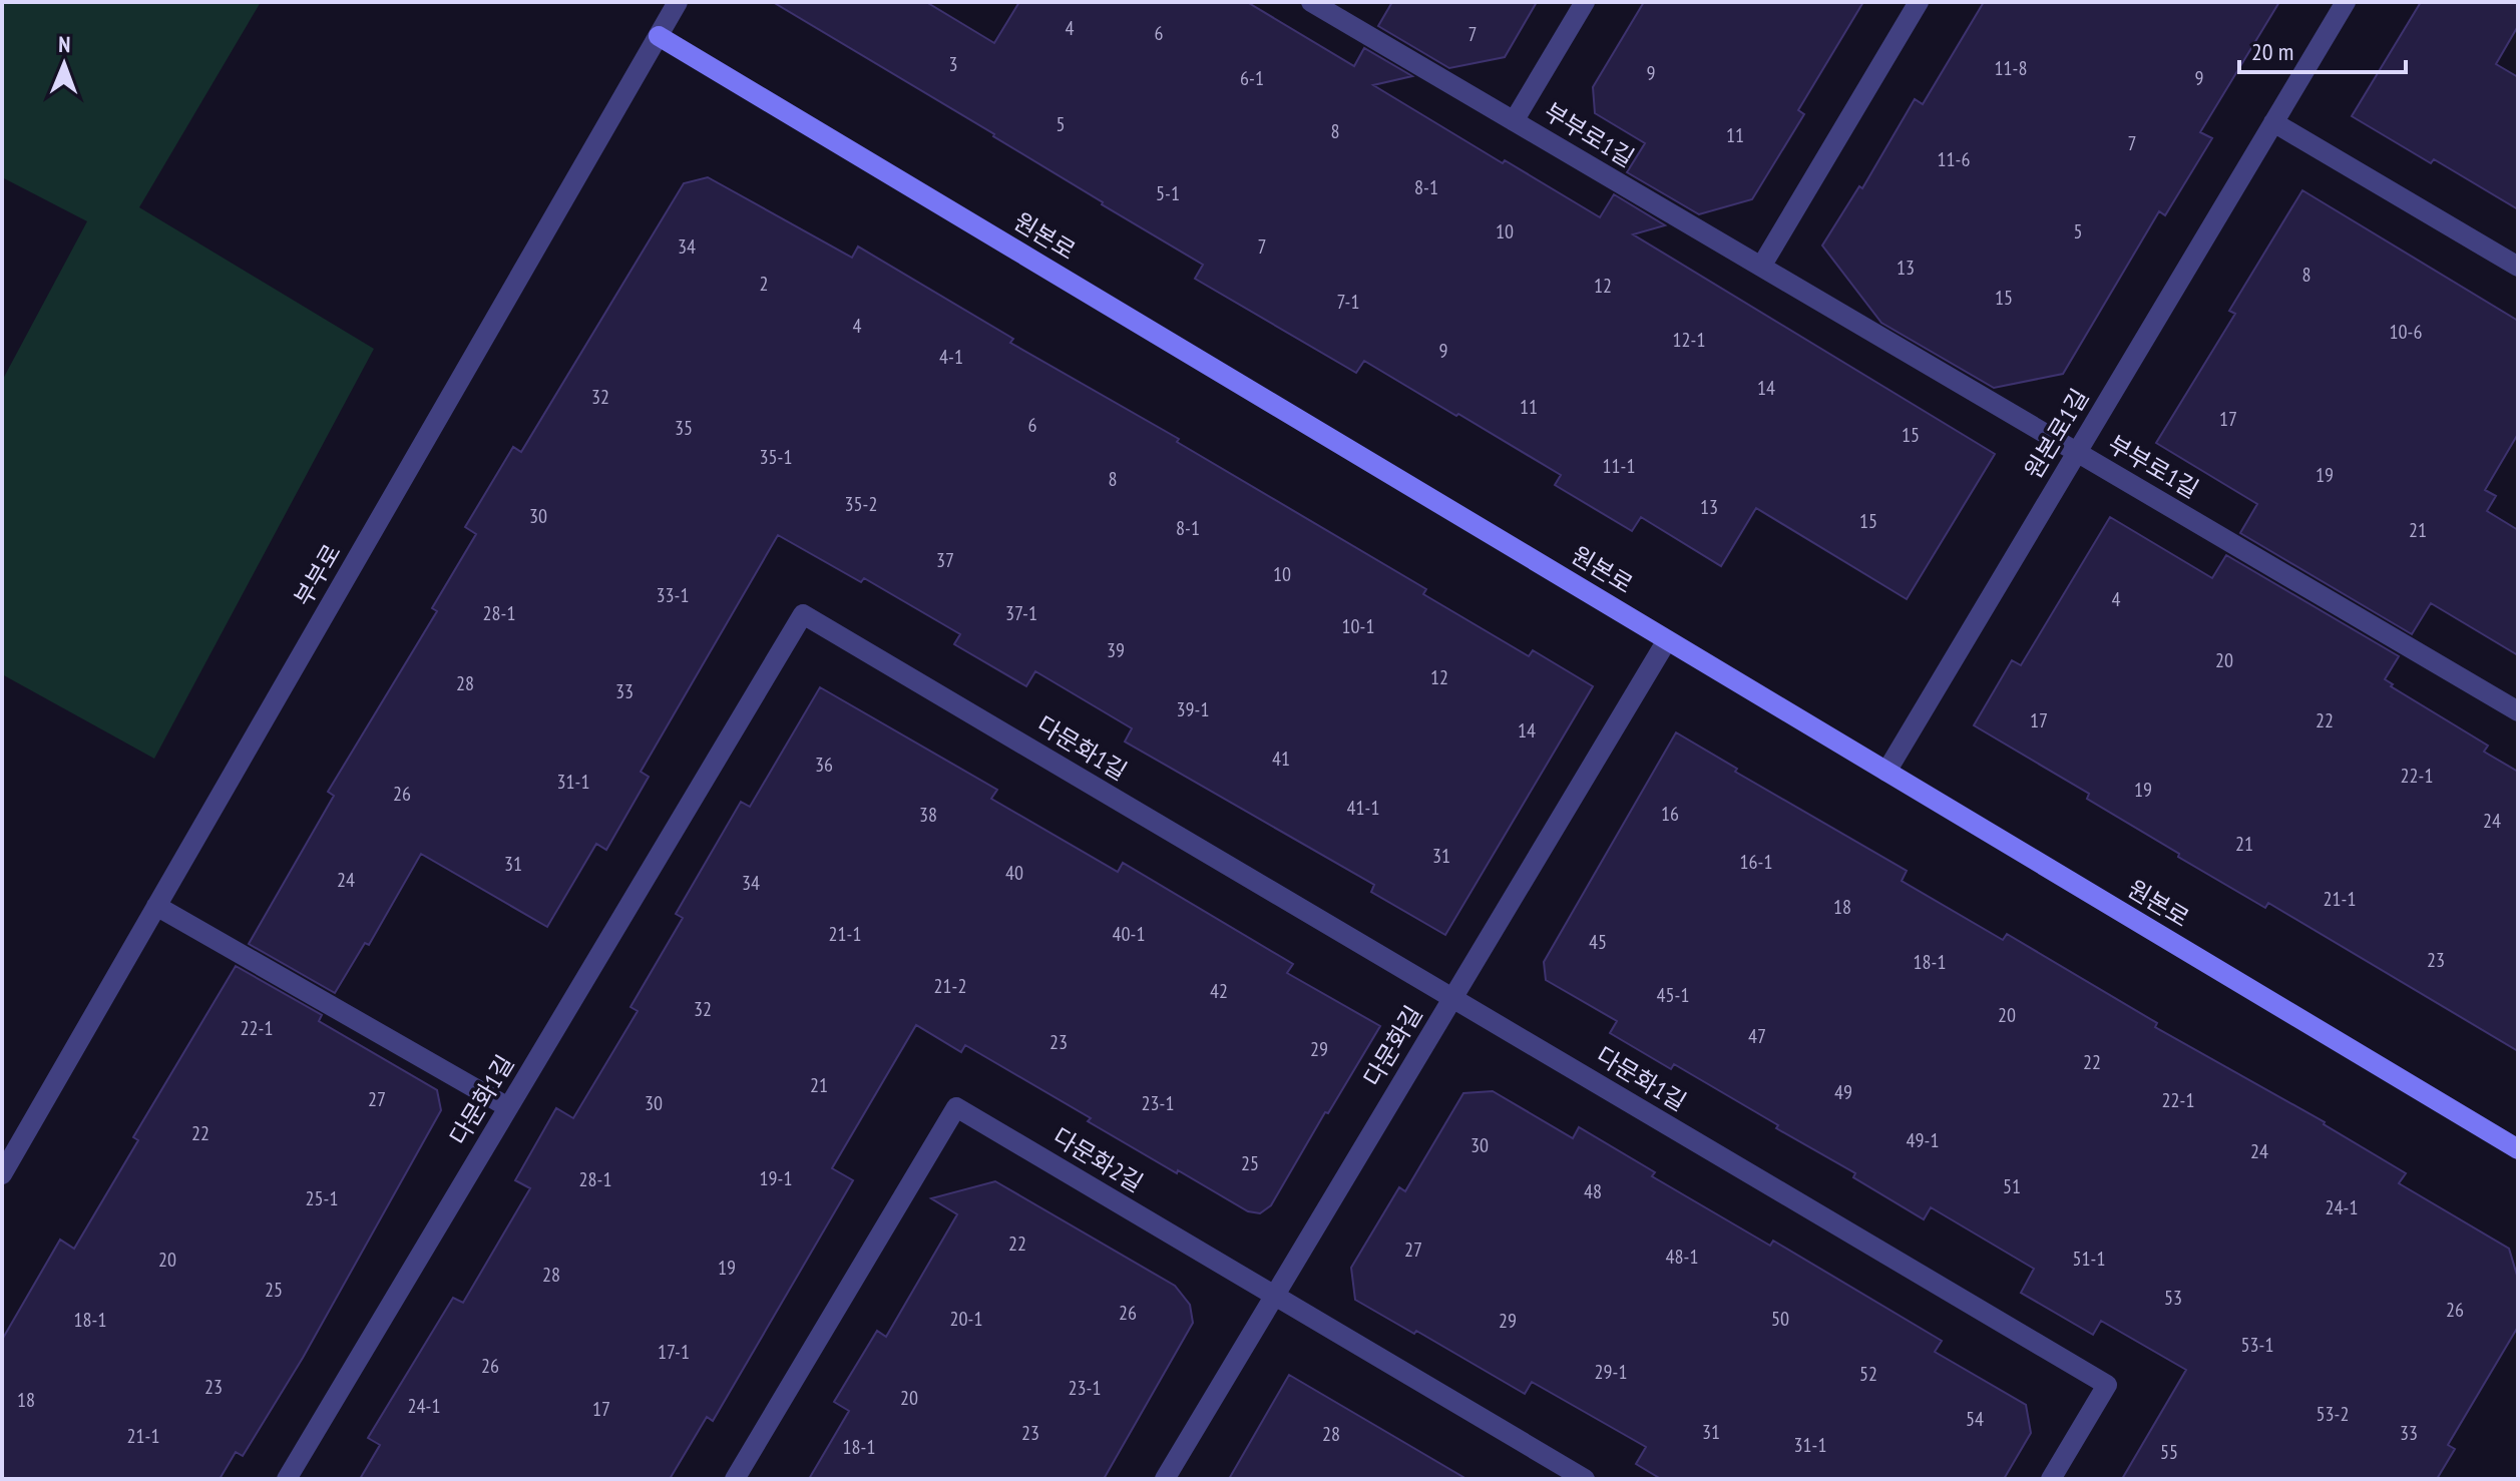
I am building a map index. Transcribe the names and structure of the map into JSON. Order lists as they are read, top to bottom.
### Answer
{
  "streets": {
    "street": [
      "부부로1길",
      "원본로",
      "원본로1길",
      "부부로",
      "다문화1길",
      "다문화길",
      "다문화2길"
    ]
  },
  "crossings": [
    ["부부로1길", "원본로1길"],
    ["원본로", "원본로1길"],
    ["원본로", "부부로"],
    ["원본로", "다문화길"],
    ["다문화1길", "다문화길"],
    ["다문화길", "다문화2길"]
  ],
  "house_numbers": [
    "4",
    "6",
    "7",
    "3",
    "11-8",
    "9",
    "6-1",
    "9",
    "5",
    "8",
    "11",
    "7",
    "11-6",
    "8-1",
    "5-1",
    "10",
    "5",
    "34",
    "7",
    "13",
    "8",
    "2",
    "12",
    "15",
    "7-1",
    "4",
    "10-6",
    "12-1",
    "9",
    "4-1",
    "14",
    "32",
    "11",
    "17",
    "6",
    "35",
    "15",
    "35-1",
    "11-1",
    "19",
    "8",
    "35-2",
    "13",
    "30",
    "15",
    "8-1",
    "21",
    "37",
    "10",
    "33-1",
    "4",
    "28-1",
    "37-1",
    "10-1",
    "39",
    "20",
    "12",
    "28",
    "33",
    "39-1",
    "17",
    "22",
    "14",
    "41",
    "36",
    "22-1",
    "31-1",
    "19",
    "26",
    "41-1",
    "16",
    "38",
    "24",
    "21",
    "31",
    "16-1",
    "31",
    "40",
    "24",
    "34",
    "21-1",
    "18",
    "21-1",
    "40-1",
    "45",
    "23",
    "18-1",
    "21-2",
    "42",
    "45-1",
    "32",
    "20",
    "22-1",
    "47",
    "23",
    "29",
    "22",
    "21",
    "49",
    "27",
    "22-1",
    "30",
    "23-1",
    "22",
    "49-1",
    "30",
    "24",
    "25",
    "19-1",
    "28-1",
    "51",
    "48",
    "25-1",
    "24-1",
    "22",
    "27",
    "48-1",
    "51-1",
    "20",
    "19",
    "28",
    "25",
    "53",
    "26",
    "26",
    "20-1",
    "50",
    "18-1",
    "29",
    "53-1",
    "17-1",
    "26",
    "29-1",
    "52",
    "23",
    "23-1",
    "20",
    "18",
    "24-1",
    "17",
    "53-2",
    "54",
    "31",
    "23",
    "33",
    "28",
    "21-1",
    "31-1",
    "18-1",
    "55"
  ],
  "scale_bar": "20 m",
  "north": "top"
}
